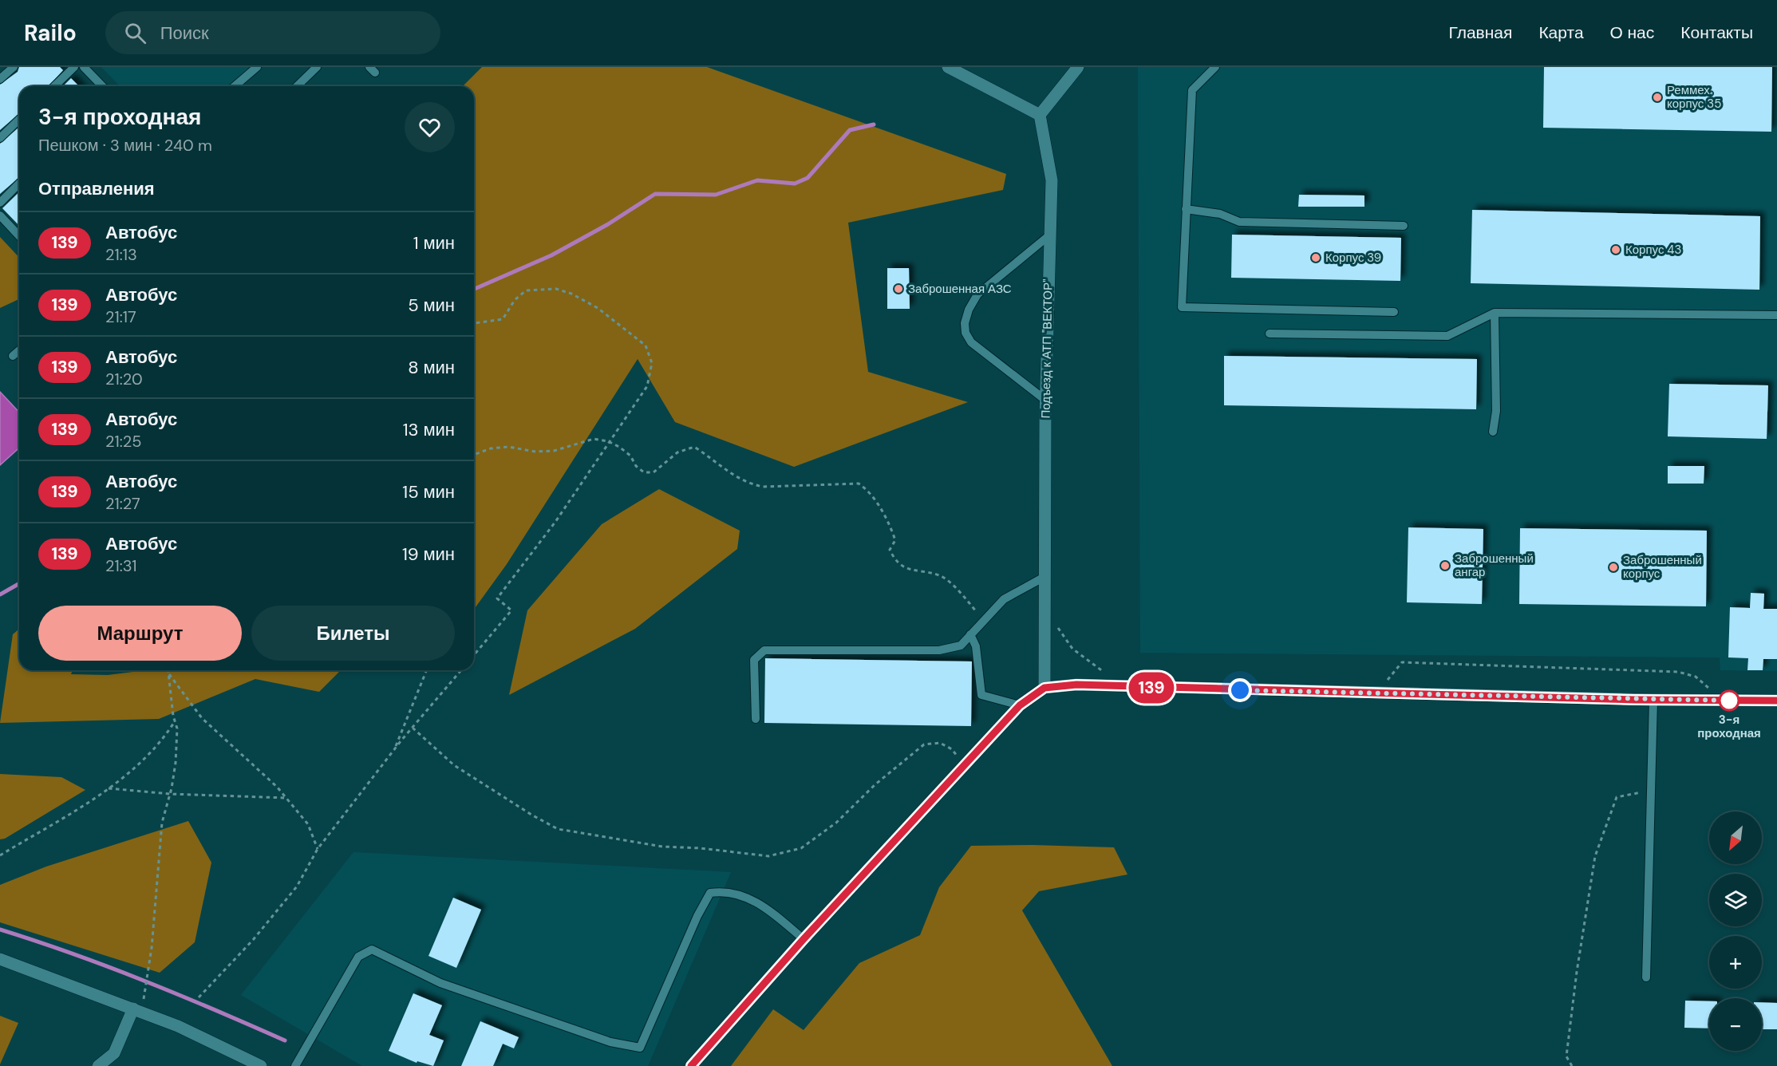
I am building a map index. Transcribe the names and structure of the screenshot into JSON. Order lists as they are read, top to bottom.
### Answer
{
  "streets": {
    "main road": ["Подъезд к АТП \"ВЕКТОР\""]
  },
  "places": [
    "Реммех. корпус 35",
    "Корпус 43",
    "Корпус 39",
    "Заброшенная АЗС",
    "Заброшенный ангар",
    "Заброшенный корпус",
    "3-я проходная"
  ],
  "lines": ["bus line 139"],
  "north": "bottom left",
  "page": {
    "header": "Railo",
    "search": "Поиск",
    "nav": [
      "Главная",
      "Карта",
      "О нас",
      "Контакты"
    ],
    "on_map": "139",
    "heading": [
      ["3-я проходная", "Пешком · 3 мин · 240 m"],
      "Отправления"
    ],
    "list": [
      {
        "mark": "139",
        "name": "Автобус",
        "note": "21:13",
        "value": "1 мин"
      },
      {
        "mark": "139",
        "name": "Автобус",
        "note": "21:17",
        "value": "5 мин"
      },
      {
        "mark": "139",
        "name": "Автобус",
        "note": "21:20",
        "value": "8 мин"
      },
      {
        "mark": "139",
        "name": "Автобус",
        "note": "21:25",
        "value": "13 мин"
      },
      {
        "mark": "139",
        "name": "Автобус",
        "note": "21:27",
        "value": "15 мин"
      },
      {
        "mark": "139",
        "name": "Автобус",
        "note": "21:31",
        "value": "19 мин"
      }
    ],
    "buttons": ["Маршрут", "Билеты"],
    "map_buttons": ["+", "−"]
  }
}
